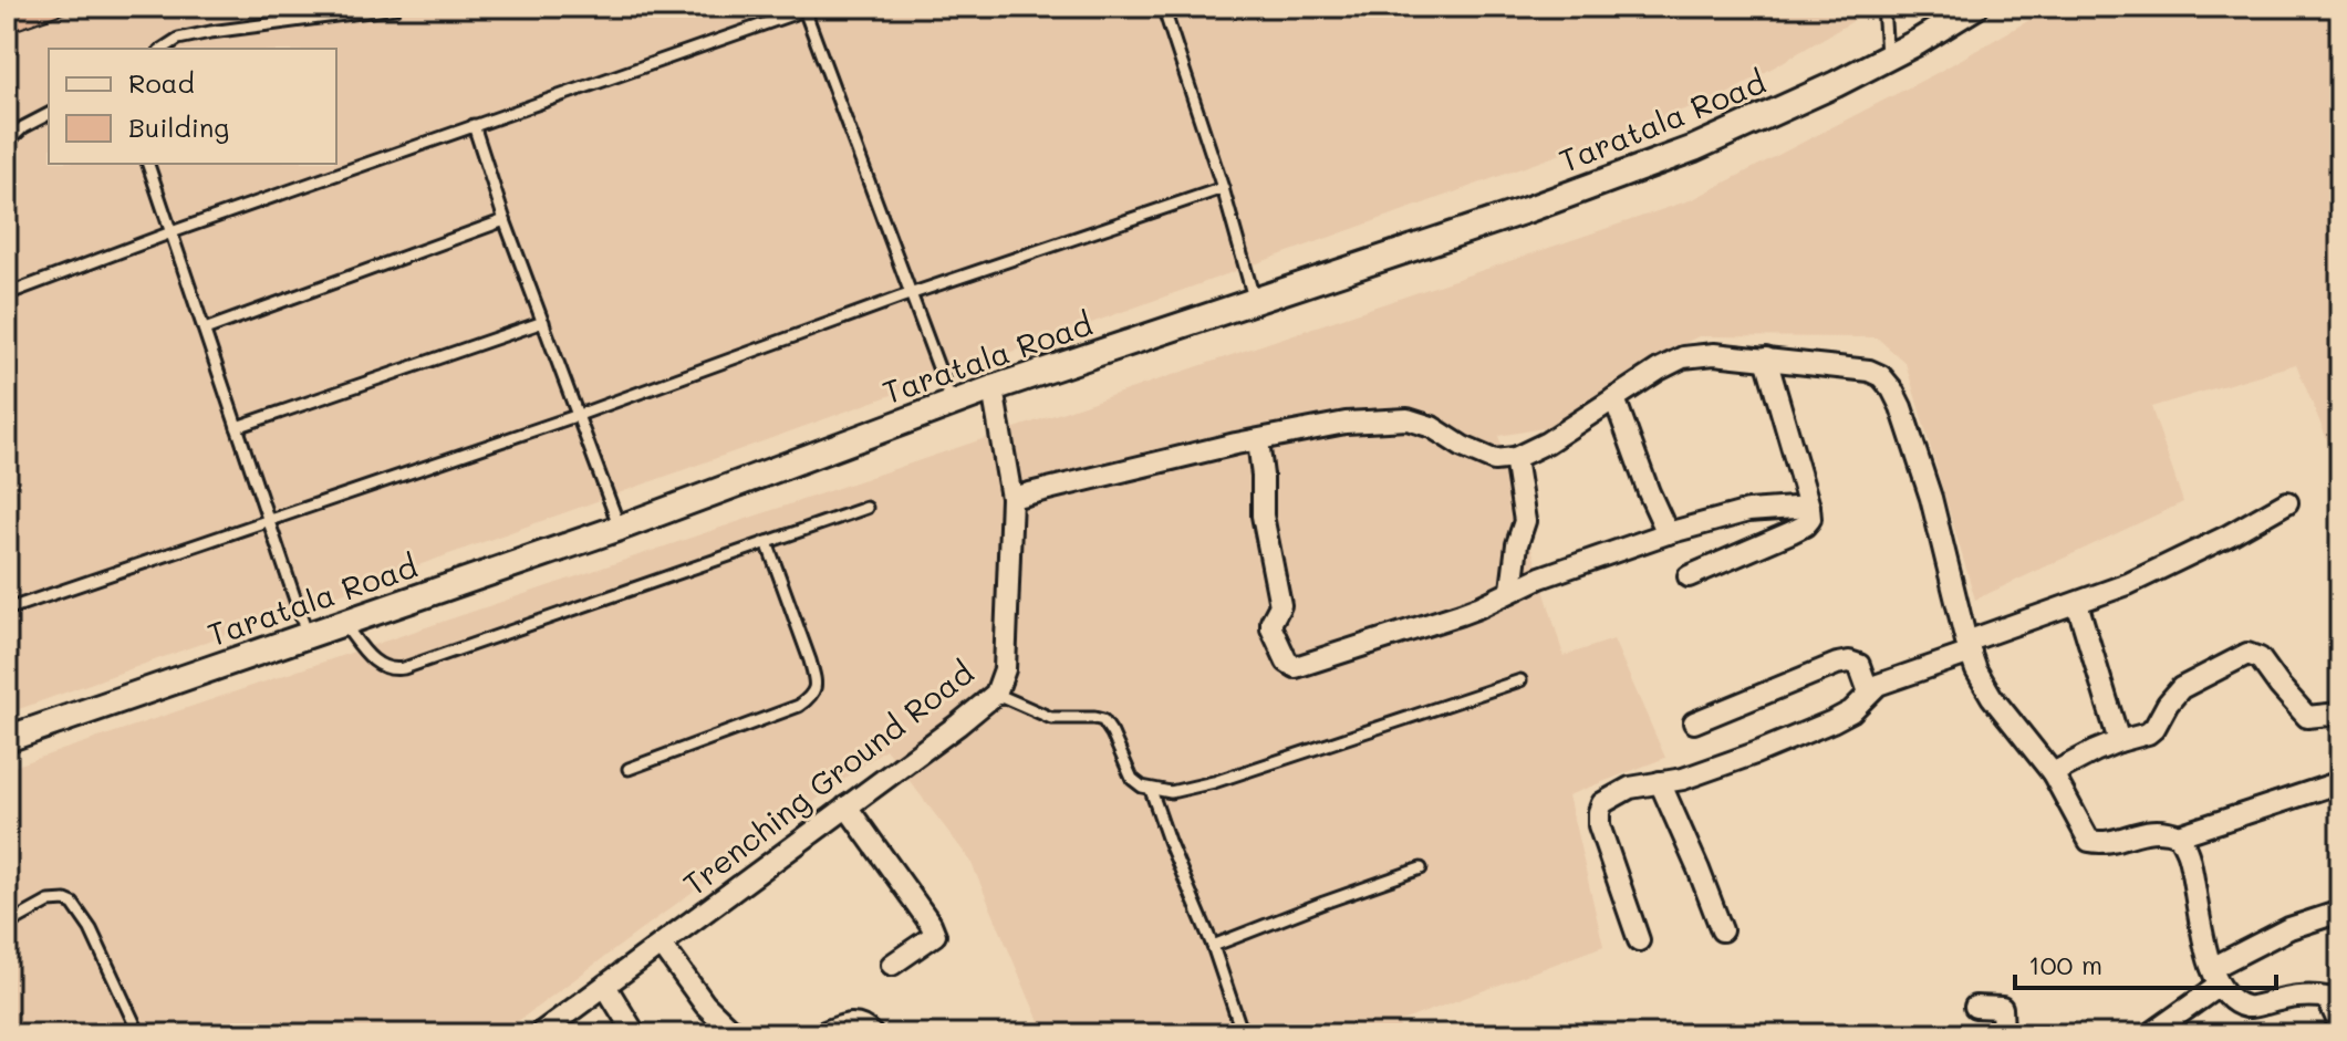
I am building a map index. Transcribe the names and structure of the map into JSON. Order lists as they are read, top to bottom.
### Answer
{
  "streets": {
    "street": ["Taratala Road", "Trenching Ground Road"]
  },
  "crossings": [
    ["Taratala Road", "Trenching Ground Road"]
  ],
  "legend": ["Road", "Building"],
  "scale_bar": "100 m"
}
